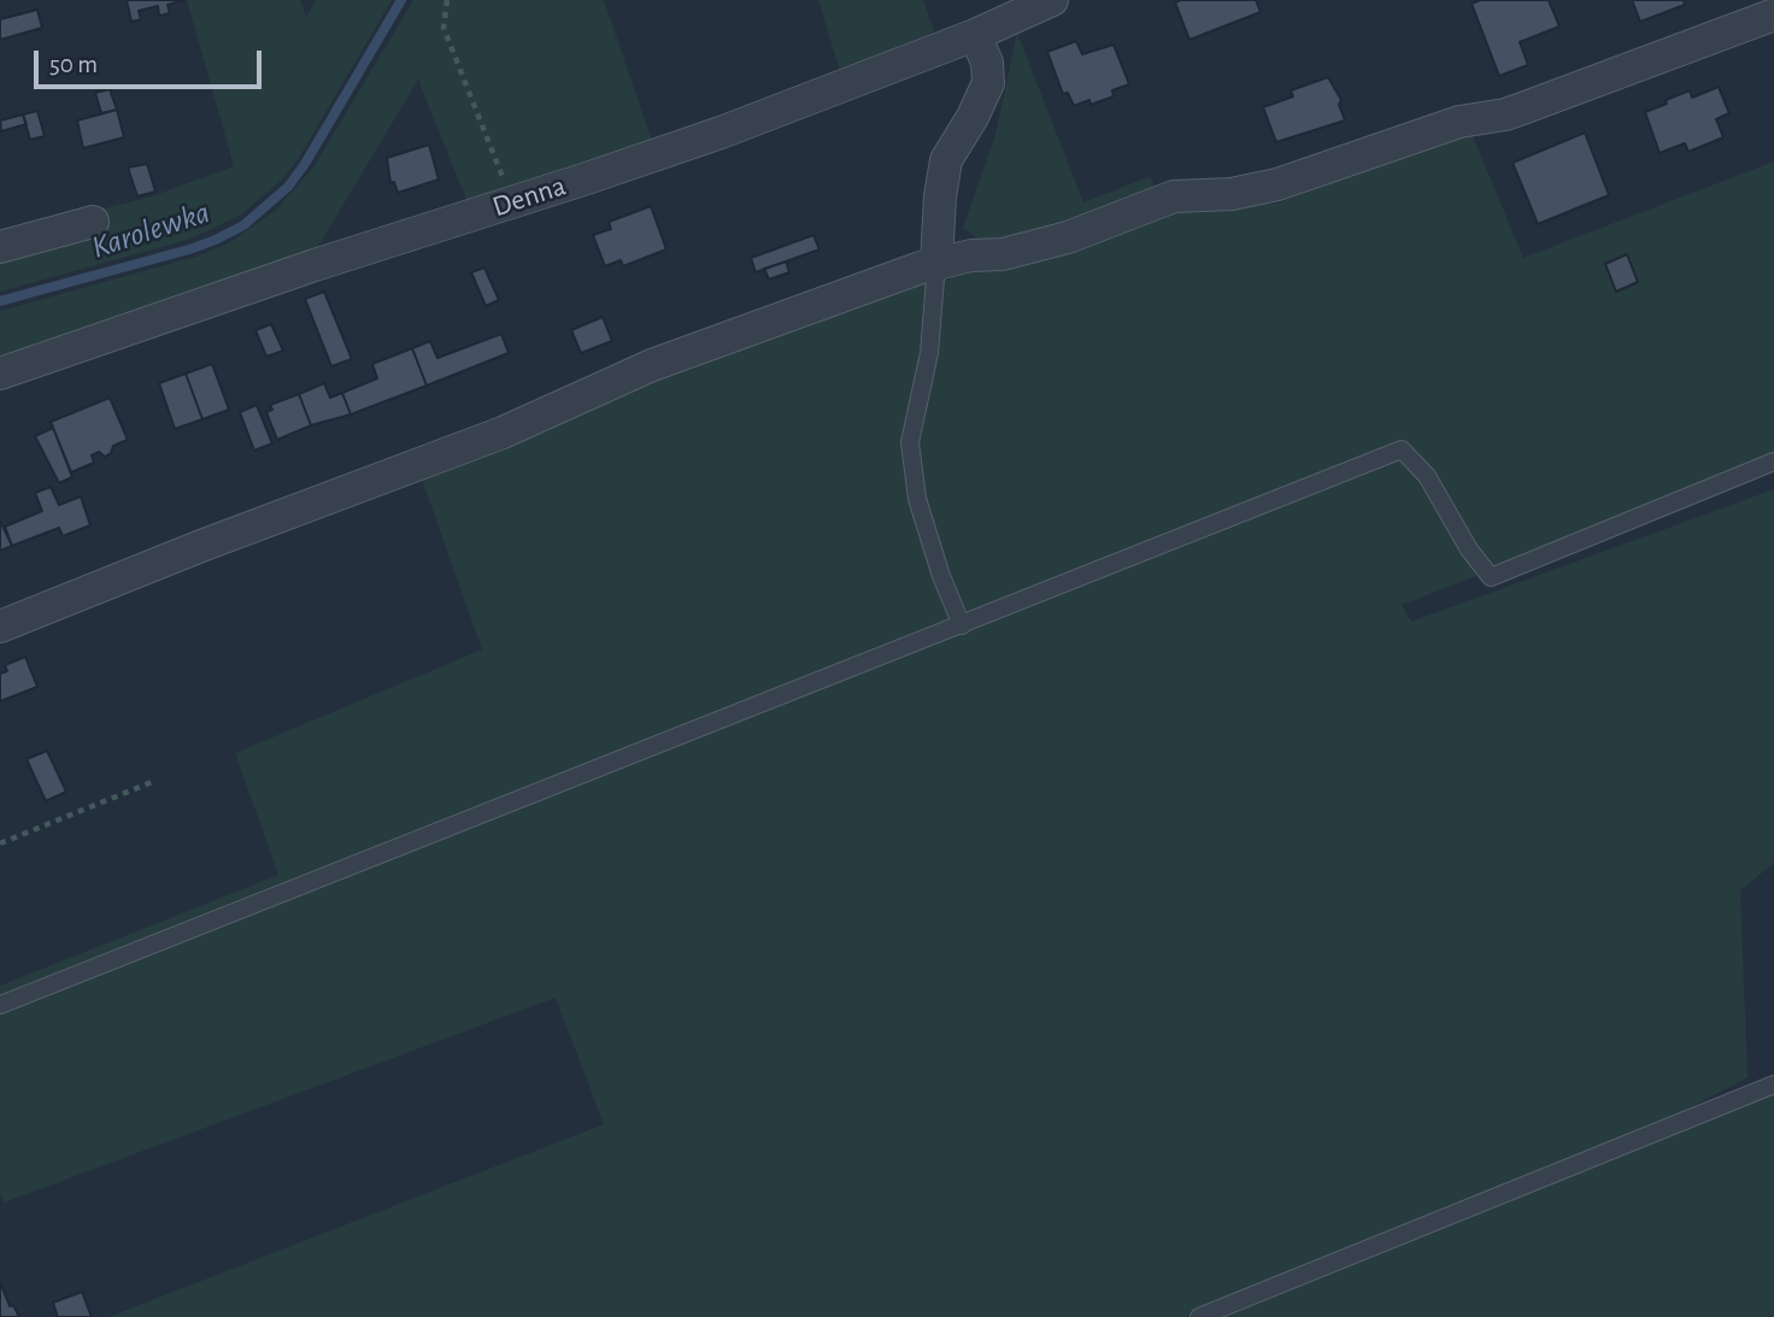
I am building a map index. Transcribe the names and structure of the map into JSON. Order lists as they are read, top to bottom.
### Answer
{
  "streets": {
    "street": ["Denna"]
  },
  "water": ["Karolewka"],
  "scale_bar": "50 m"
}
